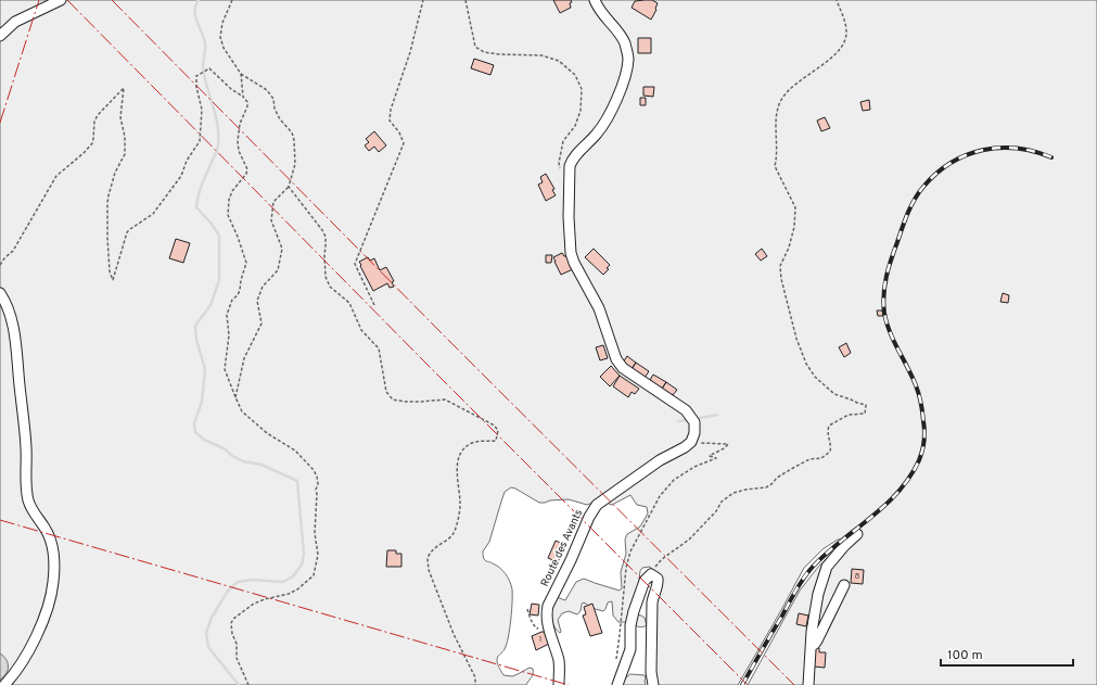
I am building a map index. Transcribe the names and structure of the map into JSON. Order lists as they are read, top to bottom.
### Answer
{
  "streets": {
    "street": ["Route des Avants"]
  },
  "house_numbers": ["8", "1"],
  "scale_bar": "100 m"
}
